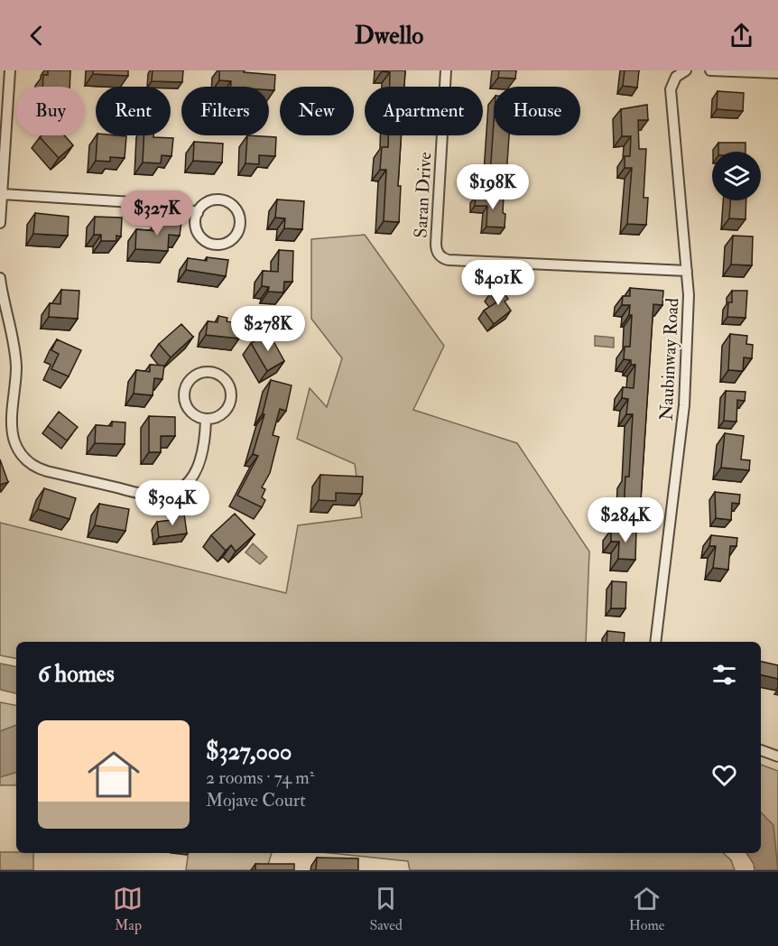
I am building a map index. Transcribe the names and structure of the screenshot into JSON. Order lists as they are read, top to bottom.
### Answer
{
  "streets": {
    "street": ["Saran Drive", "Naubinway Road"]
  },
  "crossings": [
    ["Saran Drive", "Naubinway Road"]
  ],
  "page": {
    "header": "Dwello",
    "chip": [
      "Buy",
      "Rent",
      "Filters",
      "New",
      "Apartment",
      "House"
    ],
    "price": [
      "$198K",
      "$327K",
      "$401K",
      "$278K",
      "$304K",
      "$284K"
    ],
    "heading": "6 homes",
    "list": [
      {
        "name": "$327,000",
        "note": "2 rooms · 74 m² · Mojave Court"
      }
    ],
    "tabs": ["Map", "Saved", "Home"]
  }
}
